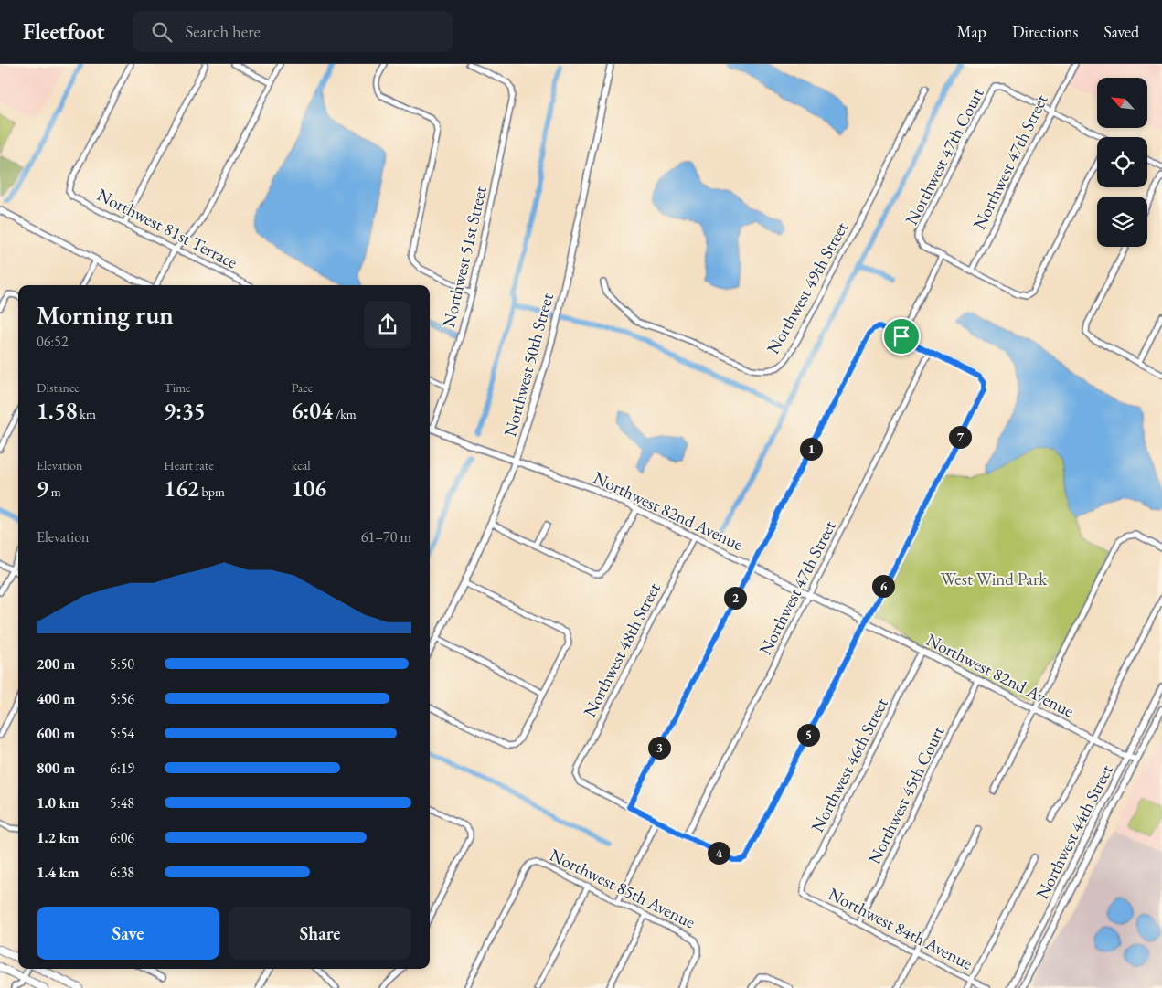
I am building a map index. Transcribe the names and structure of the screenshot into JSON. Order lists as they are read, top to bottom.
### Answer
{
  "streets": {
    "street": [
      "Northwest 47th Court",
      "Northwest 47th Street",
      "Northwest 81st Terrace",
      "Northwest 51st Street",
      "Northwest 49th Street",
      "Northwest 50th Street",
      "Northwest 82nd Avenue",
      "Northwest 48th Street",
      "Northwest 46th Street",
      "Northwest 45th Court",
      "Northwest 44th Street",
      "Northwest 85th Avenue",
      "Northwest 84th Avenue"
    ]
  },
  "crossings": [
    ["Northwest 47th Court", "Northwest 47th Street"],
    ["Northwest 47th Street", "Northwest 82nd Avenue"],
    ["Northwest 51st Street", "Northwest 82nd Avenue"],
    ["Northwest 50th Street", "Northwest 82nd Avenue"],
    ["Northwest 82nd Avenue", "Northwest 48th Street"],
    ["Northwest 82nd Avenue", "Northwest 46th Street"],
    ["Northwest 82nd Avenue", "Northwest 45th Court"],
    ["Northwest 82nd Avenue", "Northwest 44th Street"],
    ["Northwest 46th Street", "Northwest 84th Avenue"],
    ["Northwest 45th Court", "Northwest 84th Avenue"]
  ],
  "parks": ["West Wind Park"],
  "north": "top left",
  "page": {
    "header": "Fleetfoot",
    "search": "Search here",
    "nav": ["Map", "Directions", "Saved"],
    "heading": ["Morning run", "06:52"],
    "stats": [
      ["Distance", "1.58 km"],
      ["Time", "9:35"],
      ["Pace", "6:04 /km"],
      ["Elevation", "9 m"],
      ["Heart rate", "162 bpm"],
      ["kcal", "106"]
    ],
    "pins": [
      "7",
      "1",
      "6",
      "2",
      "5",
      "3",
      "4"
    ],
    "chart": ["Elevation", "61–70 m"],
    "list": [
      {
        "name": "200 m",
        "note": "5:50"
      },
      {
        "name": "400 m",
        "note": "5:56"
      },
      {
        "name": "600 m",
        "note": "5:54"
      },
      {
        "name": "800 m",
        "note": "6:19"
      },
      {
        "name": "1.0 km",
        "note": "5:48"
      },
      {
        "name": "1.2 km",
        "note": "6:06"
      },
      {
        "name": "1.4 km",
        "note": "6:38"
      }
    ],
    "buttons": ["Save", "Share"]
  }
}
